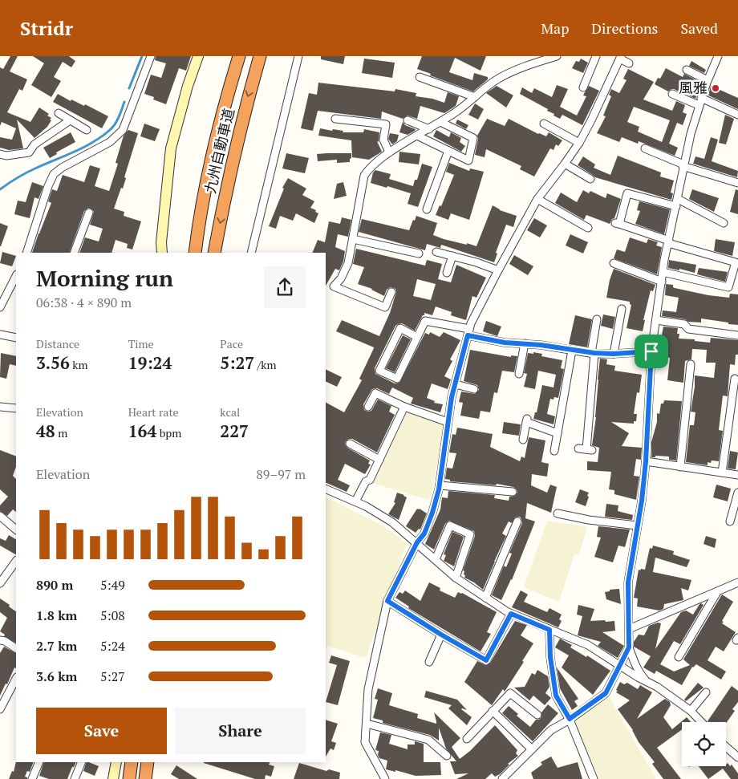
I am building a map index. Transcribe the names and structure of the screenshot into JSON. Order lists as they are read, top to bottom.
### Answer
{
  "streets": {
    "highway": ["九州自動車道"]
  },
  "places": ["風雅"],
  "page": {
    "header": "Stridr",
    "nav": ["Map", "Directions", "Saved"],
    "heading": ["Morning run", "06:38 · 4 × 890 m"],
    "stats": [
      ["Distance", "3.56 km"],
      ["Time", "19:24"],
      ["Pace", "5:27 /km"],
      ["Elevation", "48 m"],
      ["Heart rate", "164 bpm"],
      ["kcal", "227"]
    ],
    "chart": ["Elevation", "89–97 m"],
    "list": [
      {
        "name": "890 m",
        "note": "5:49"
      },
      {
        "name": "1.8 km",
        "note": "5:08"
      },
      {
        "name": "2.7 km",
        "note": "5:24"
      },
      {
        "name": "3.6 km",
        "note": "5:27"
      }
    ],
    "buttons": ["Save", "Share"]
  }
}
